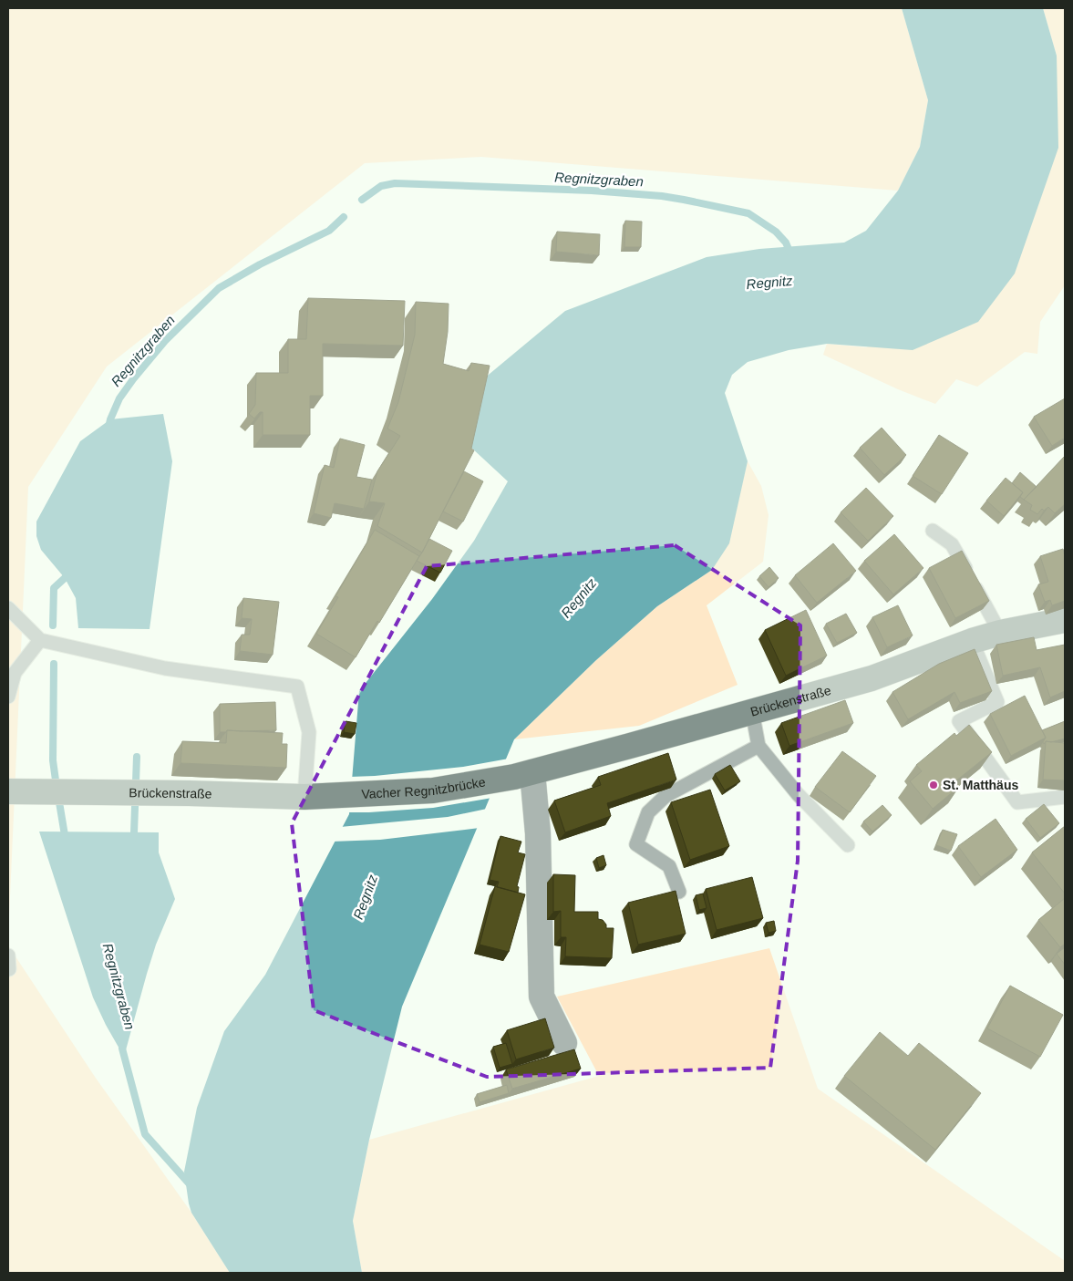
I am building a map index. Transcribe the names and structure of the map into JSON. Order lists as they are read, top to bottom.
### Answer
{
  "streets": {
    "main road": ["Brückenstraße", "Vacher Regnitzbrücke"]
  },
  "crossings": [
    ["Brückenstraße", "Vacher Regnitzbrücke"]
  ],
  "water": ["Regnitzgraben", "Regnitz"],
  "places": ["St. Matthäus"]
}
